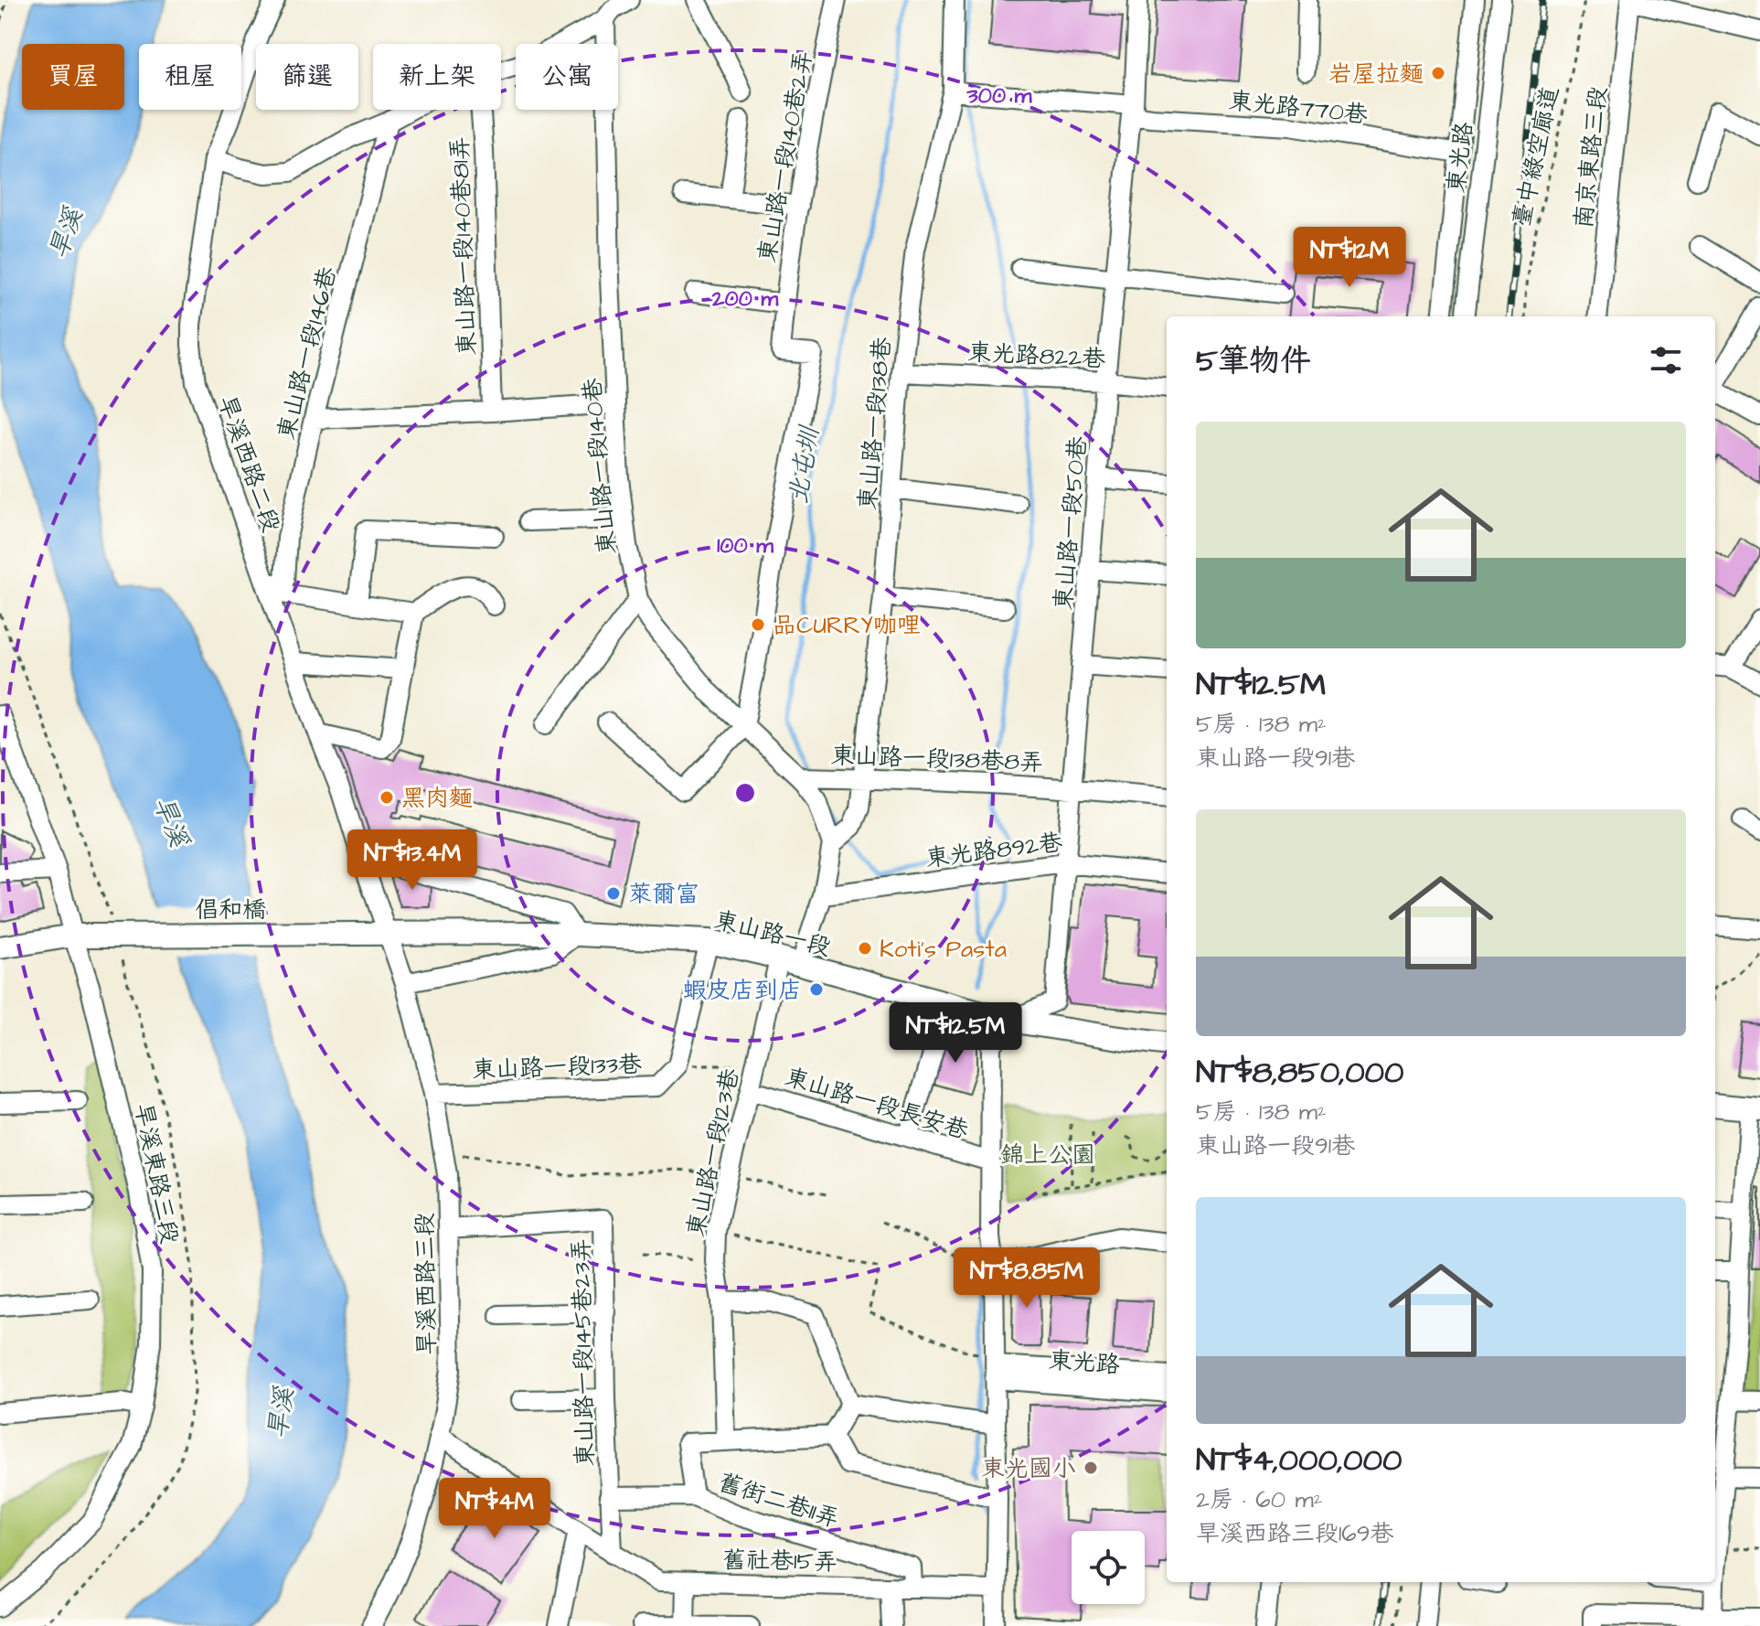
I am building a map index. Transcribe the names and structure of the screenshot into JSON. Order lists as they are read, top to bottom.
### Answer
{
  "streets": {
    "main road": ["倡和橋", "東山路一段"],
    "street": [
      "東光路770巷",
      "東山路一段140巷2弄",
      "東光路",
      "南京東路三段",
      "東山路一段140巷81弄",
      "東山路一段146巷",
      "東光路822巷",
      "東山路一段138巷",
      "旱溪西路二段",
      "東山路一段140巷",
      "東山路一段50巷",
      "東山路一段138巷8弄",
      "東光路892巷",
      "東山路一段133巷",
      "東山路一段長安巷",
      "東山路一段123巷",
      "旱溪東路三段",
      "旱溪西路三段",
      "東山路一段145巷23弄",
      "舊街二巷11弄",
      "舊社巷15弄"
    ],
    "path": ["臺中綠空廊道"]
  },
  "crossings": [
    ["東光路770巷", "東光路"],
    ["東光路770巷", "東山路一段138巷"],
    ["東光路770巷", "東山路一段50巷"],
    ["東山路一段140巷2弄", "東山路一段140巷"],
    ["東山路一段146巷", "旱溪西路二段"],
    ["東光路822巷", "東山路一段138巷"],
    ["東光路822巷", "東山路一段50巷"],
    ["東山路一段138巷", "東山路一段140巷"],
    ["東山路一段138巷", "東山路一段138巷8弄"],
    ["旱溪西路二段", "東山路一段"],
    ["旱溪西路二段", "旱溪西路三段"],
    ["東山路一段140巷", "東山路一段138巷8弄"],
    ["東山路一段140巷", "東光路892巷"],
    ["東山路一段140巷", "東山路一段"],
    ["東山路一段140巷", "東山路一段123巷"],
    ["東山路一段50巷", "東山路一段138巷8弄"],
    ["東山路一段50巷", "東光路892巷"],
    ["東山路一段50巷", "東山路一段"],
    ["倡和橋", "東山路一段"],
    ["倡和橋", "旱溪東路三段"],
    ["東山路一段", "東山路一段133巷"],
    ["東山路一段", "東山路一段123巷"],
    ["東山路一段", "旱溪西路三段"],
    ["東山路一段133巷", "旱溪西路三段"],
    ["東山路一段長安巷", "東山路一段123巷"],
    ["旱溪西路三段", "東山路一段145巷23弄"],
    ["旱溪西路三段", "舊社巷15弄"],
    ["東山路一段145巷23弄", "舊街二巷11弄"],
    ["東山路一段145巷23弄", "舊社巷15弄"],
    ["舊街二巷11弄", "舊社巷15弄"]
  ],
  "water": ["旱溪", "北屯圳"],
  "parks": ["錦上公園"],
  "places": [
    "岩屋拉麵",
    "品CURRY咖哩",
    "黑肉麵",
    "萊爾富",
    "Koti's Pasta",
    "蝦皮店到店",
    "東光國小"
  ],
  "page": {
    "chip": [
      "買屋",
      "租屋",
      "篩選",
      "新上架",
      "公寓"
    ],
    "price": [
      "NT$12M",
      "NT$13.4M",
      "NT$12.5M",
      "NT$8.85M",
      "NT$4M"
    ],
    "heading": "5筆物件",
    "list": [
      {
        "name": "NT$12.5M",
        "note": "5房 · 138 m² · 東山路一段91巷"
      },
      {
        "name": "NT$8,850,000",
        "note": "5房 · 138 m² · 東山路一段91巷"
      },
      {
        "name": "NT$4,000,000",
        "note": "2房 · 60 m² · 旱溪西路三段169巷"
      }
    ]
  },
  "rings": ["300 m", "200 m", "100 m"]
}
